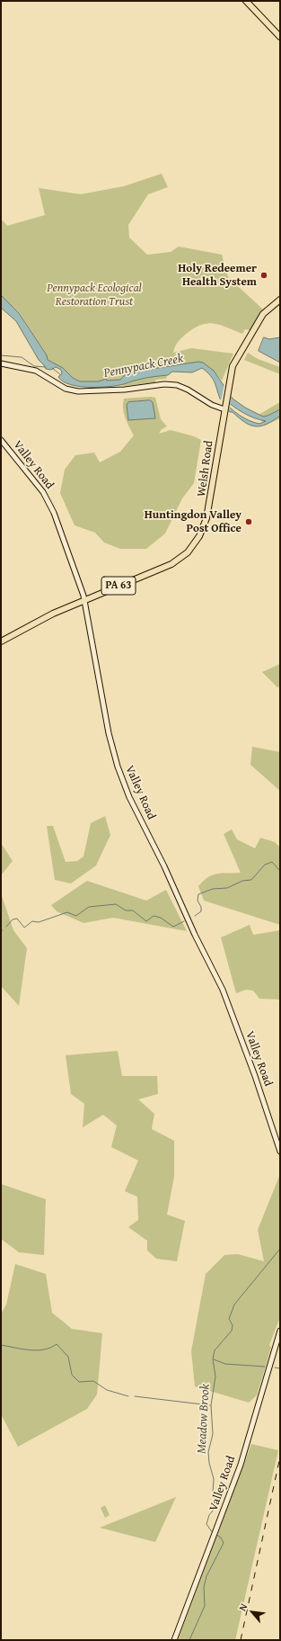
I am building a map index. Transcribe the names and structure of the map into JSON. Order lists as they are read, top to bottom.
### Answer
{
  "streets": {
    "main road": ["Valley Road", "Welsh Road", "PA 63"]
  },
  "crossings": [
    ["Valley Road", "Welsh Road"]
  ],
  "water": ["Pennypack Creek", "Meadow Brook"],
  "parks": ["Pennypack Ecological Restoration Trust"],
  "places": ["Holy Redeemer Health System", "Huntingdon Valley Post Office"],
  "north": "top left"
}
